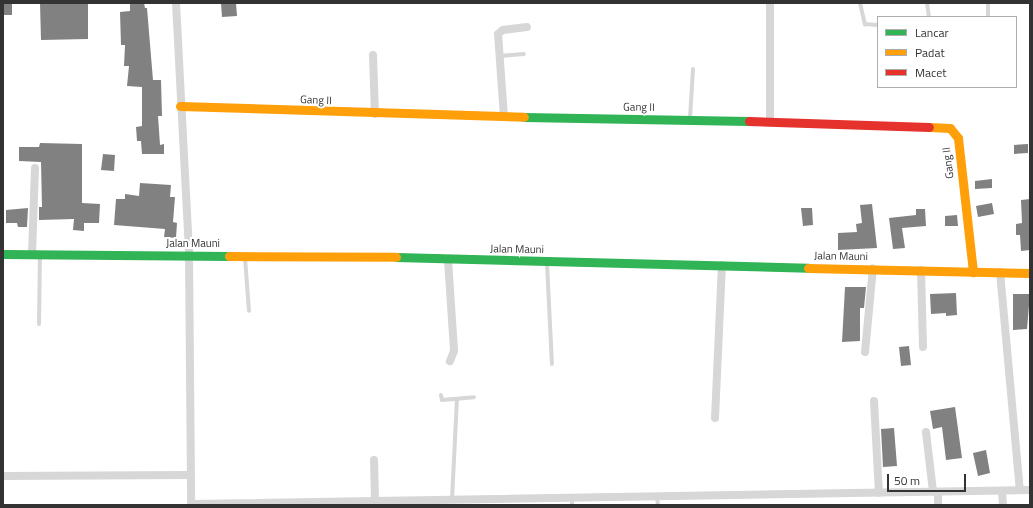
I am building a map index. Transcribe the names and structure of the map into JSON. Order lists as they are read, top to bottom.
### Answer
{
  "streets": {
    "main road": ["Gang II", "Jalan Mauni"]
  },
  "crossings": [
    ["Gang II", "Jalan Mauni"]
  ],
  "legend": ["Lancar", "Padat", "Macet"],
  "scale_bar": "50 m"
}
